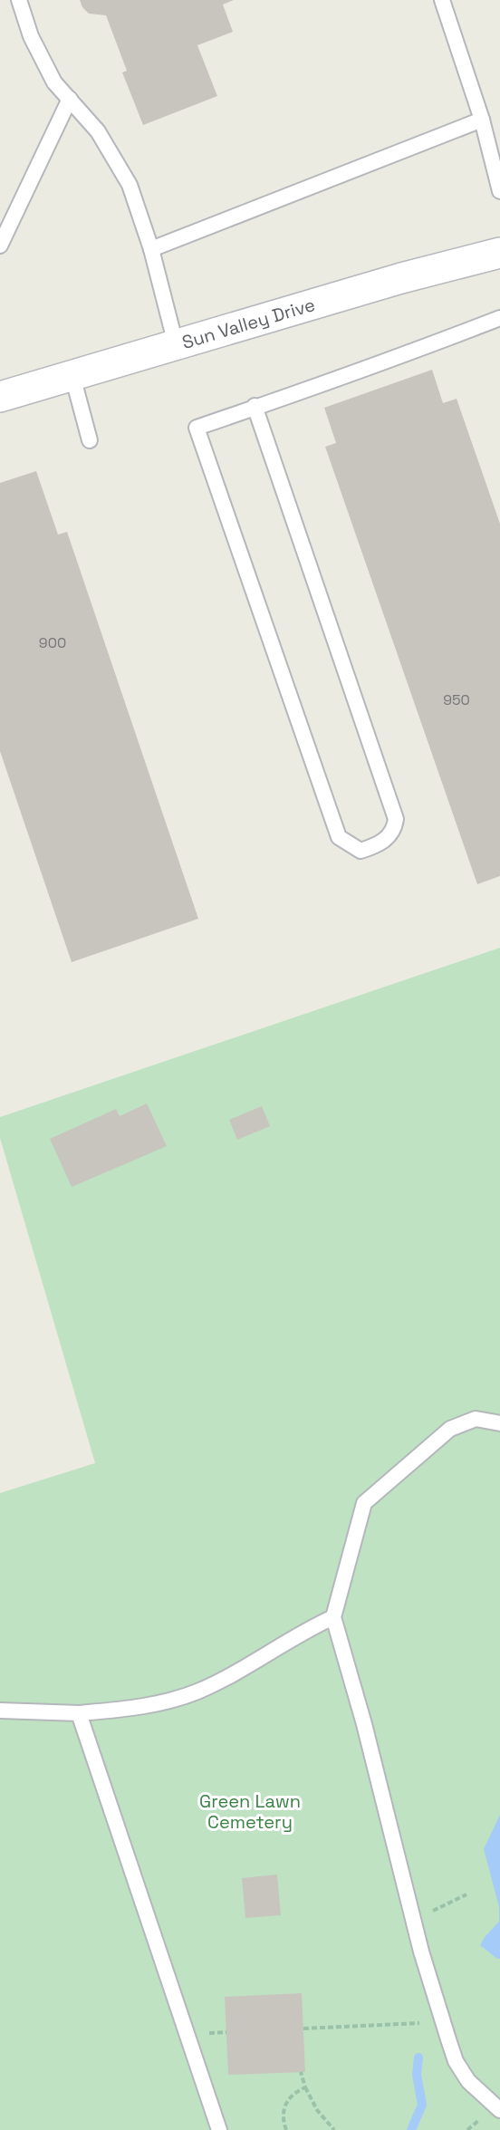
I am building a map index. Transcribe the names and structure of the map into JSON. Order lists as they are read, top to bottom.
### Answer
{
  "streets": {
    "street": ["Sun Valley Drive"]
  },
  "parks": ["Green Lawn Cemetery"],
  "house_numbers": ["900", "950"]
}
